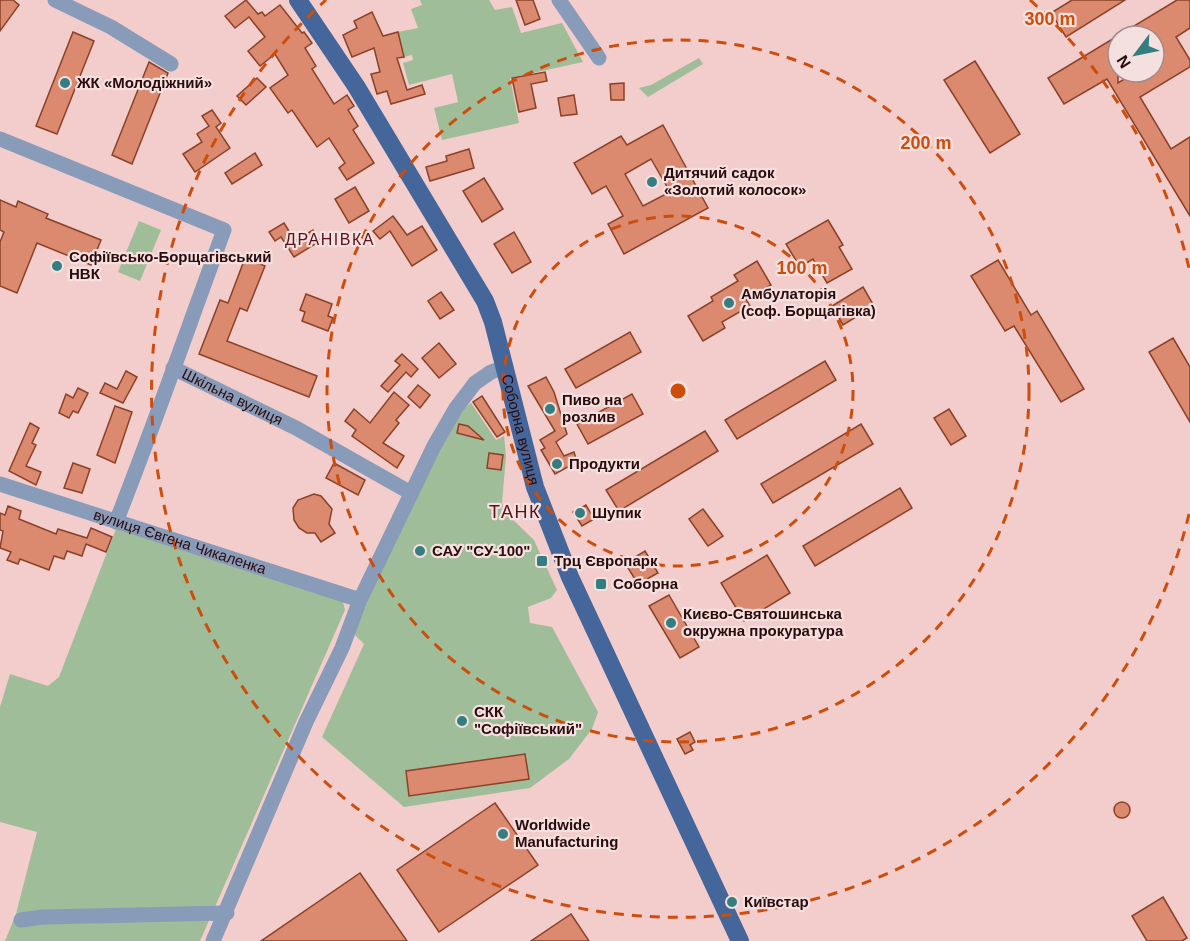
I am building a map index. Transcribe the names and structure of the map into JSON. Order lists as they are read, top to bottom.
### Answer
{
  "streets": {
    "main road": ["Соборна вулиця"],
    "street": ["Шкільна вулиця", "вулиця Євгена Чикаленка"]
  },
  "districts": ["ДРАНІВКА", "ТАНК"],
  "places": {
    "other": [
      "ЖК «Молодіжний»",
      "Дитячий садок «Золотий колосок»",
      "Софіївсько-Борщагівський НВК",
      "Амбулаторія (соф. Борщагівка)",
      "Пиво на розлив",
      "Продукти",
      "Шупик",
      "САУ \"СУ-100\"",
      "Києво-Святошинська окружна прокуратура",
      "СКК \"Софіївський\"",
      "Worldwide Manufacturing",
      "Київстар"
    ],
    "transit": ["Трц Європарк", "Соборна"]
  },
  "north": "bottom left",
  "rings": ["300 m", "200 m", "100 m"]
}
